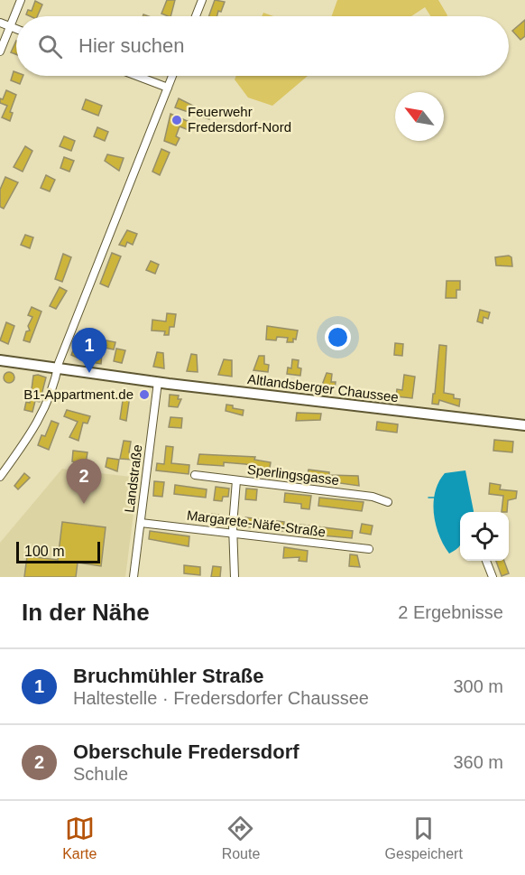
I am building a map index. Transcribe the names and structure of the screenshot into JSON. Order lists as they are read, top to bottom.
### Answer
{
  "streets": {
    "main road": ["Altlandsberger Chaussee"],
    "street": ["Sperlingsgasse", "Landstraße", "Margarete-Näfe-Straße"]
  },
  "crossings": [
    ["Altlandsberger Chaussee", "Landstraße"],
    ["Landstraße", "Margarete-Näfe-Straße"]
  ],
  "places": ["Feuerwehr Fredersdorf-Nord", "B1-Appartment.de"],
  "scale_bar": "100 m",
  "north": "top left",
  "page": {
    "search": "Hier suchen",
    "pins": ["1", "2"],
    "scale": "100 m",
    "heading": ["In der Nähe", "2 Ergebnisse"],
    "list": [
      {
        "mark": "1",
        "name": "Bruchmühler Straße",
        "note": "Haltestelle · Fredersdorfer Chaussee",
        "value": "300 m"
      },
      {
        "mark": "2",
        "name": "Oberschule Fredersdorf",
        "note": "Schule",
        "value": "360 m"
      }
    ],
    "nav": ["Karte", "Route", "Gespeichert"]
  }
}
